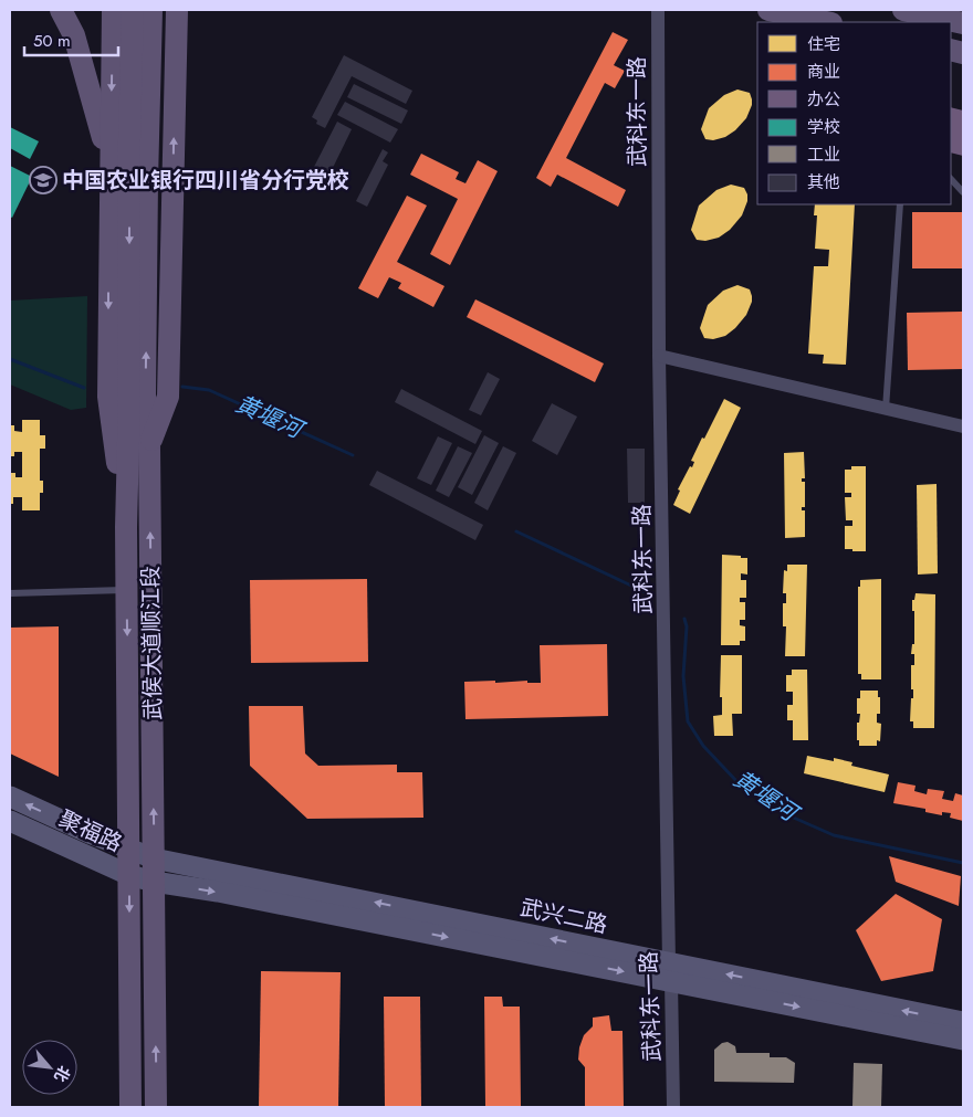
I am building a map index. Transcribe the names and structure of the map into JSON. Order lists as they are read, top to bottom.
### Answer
{
  "streets": {
    "main road": ["武侯大道顺江段"],
    "street": ["武科东一路", "聚福路", "武兴二路"]
  },
  "crossings": [
    ["武科东一路", "聚福路"],
    ["武科东一路", "武兴二路"],
    ["武侯大道顺江段", "聚福路"],
    ["武侯大道顺江段", "武兴二路"],
    ["聚福路", "武兴二路"]
  ],
  "one_way": ["聚福路"],
  "water": ["黄堰河"],
  "places": {
    "school or university": ["中国农业银行四川省分行党校"]
  },
  "legend": [
    "住宅",
    "商业",
    "办公",
    "学校",
    "工业",
    "其他"
  ],
  "scale_bar": "50 m",
  "north": "bottom right"
}
